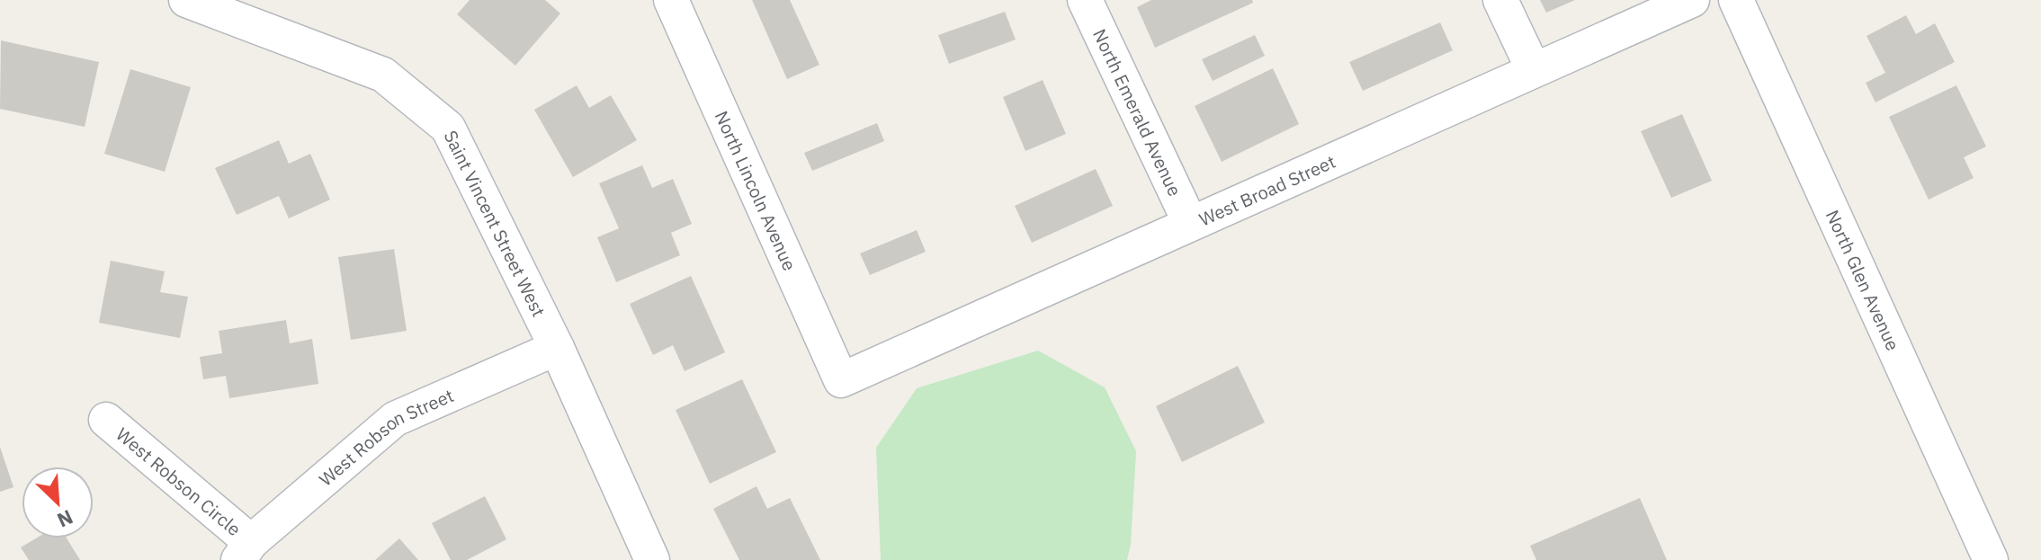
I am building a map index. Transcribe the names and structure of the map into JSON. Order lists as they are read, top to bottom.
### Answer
{
  "streets": {
    "street": [
      "North Emerald Avenue",
      "West Broad Street",
      "North Lincoln Avenue",
      "Saint Vincent Street West",
      "North Glen Avenue",
      "West Robson Street",
      "West Robson Circle"
    ]
  },
  "crossings": [
    ["North Emerald Avenue", "West Broad Street"],
    ["West Broad Street", "North Lincoln Avenue"],
    ["Saint Vincent Street West", "West Robson Street"],
    ["West Robson Street", "West Robson Circle"]
  ],
  "north": "bottom right"
}
